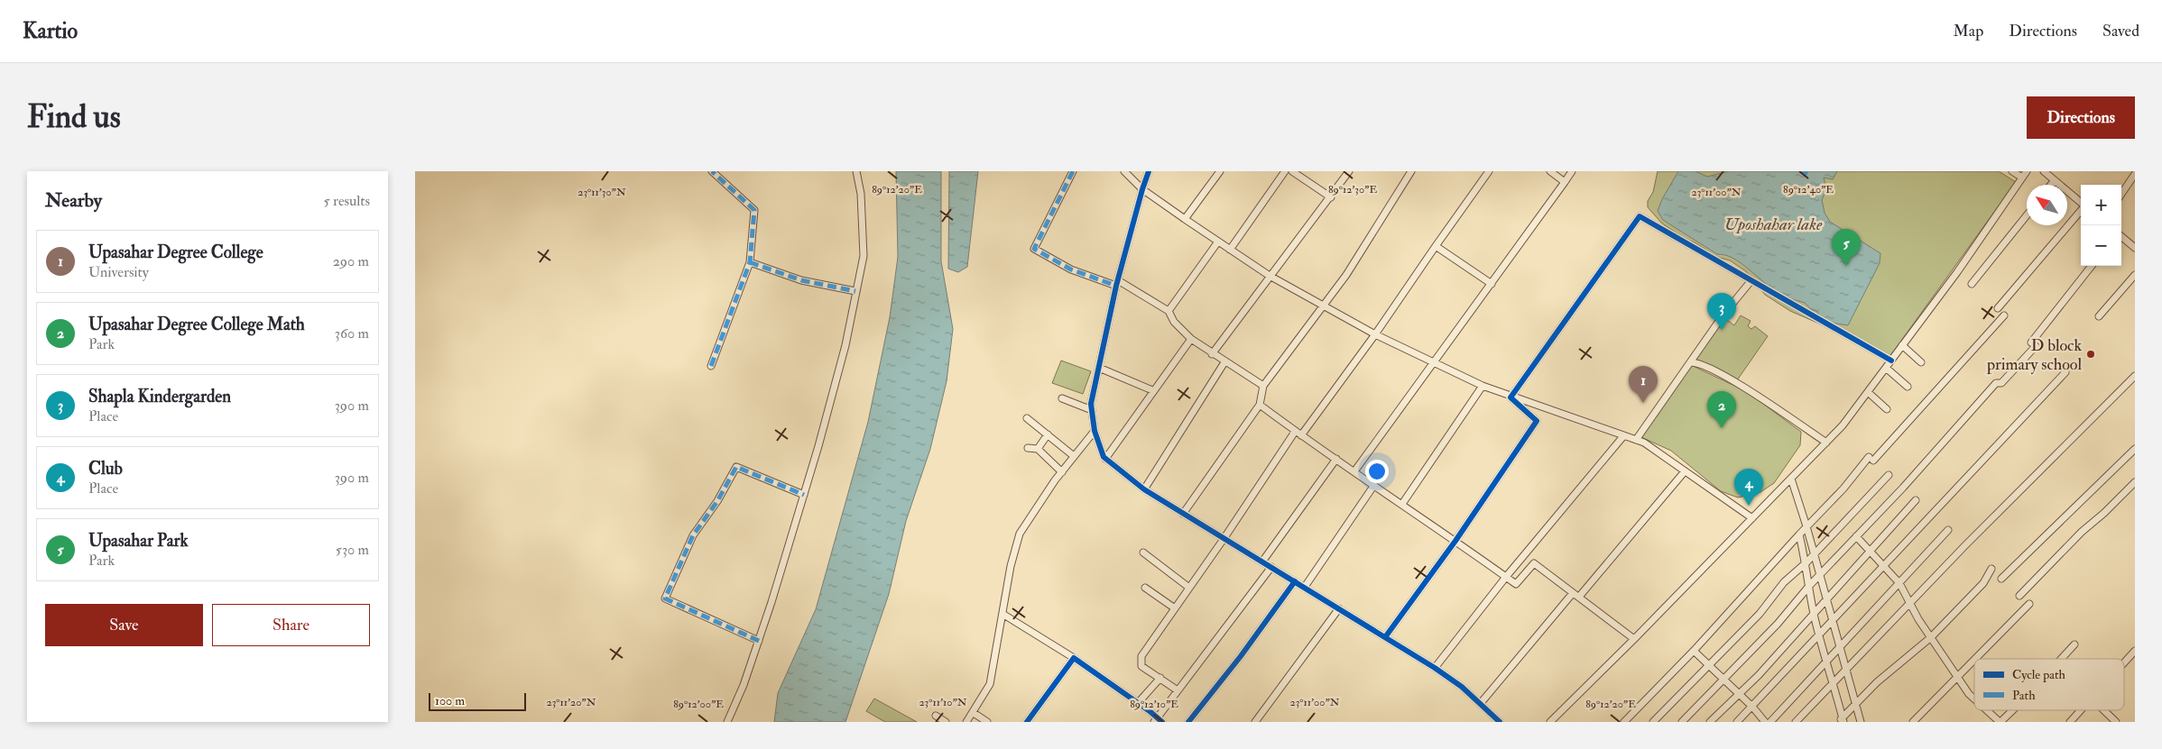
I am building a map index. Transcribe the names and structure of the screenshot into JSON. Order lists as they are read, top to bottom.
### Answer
{
  "water": ["Uposhahar lake"],
  "places": ["D block primary school"],
  "legend": ["Cycle path", "Path"],
  "scale_bar": "100 m",
  "north": "top left",
  "page": {
    "header": "Kartio",
    "nav": ["Map", "Directions", "Saved"],
    "buttons": [
      "Directions",
      ["Save", "Share"]
    ],
    "title": "Find us",
    "heading": ["Nearby", "5 results"],
    "map_buttons": ["+", "−"],
    "pins": [
      "5",
      "3",
      "1",
      "2",
      "4"
    ],
    "list": [
      {
        "mark": "1",
        "name": "Upasahar Degree College",
        "note": "University",
        "value": "290 m"
      },
      {
        "mark": "2",
        "name": "Upasahar Degree College Math",
        "note": "Park",
        "value": "360 m"
      },
      {
        "mark": "3",
        "name": "Shapla Kindergarden",
        "note": "Place",
        "value": "390 m"
      },
      {
        "mark": "4",
        "name": "Club",
        "note": "Place",
        "value": "390 m"
      },
      {
        "mark": "5",
        "name": "Upasahar Park",
        "note": "Park",
        "value": "530 m"
      }
    ],
    "scale": "100 m"
  },
  "coordinates": [
    "89°12'20\"E",
    "89°12'30\"E",
    "89°12'40\"E",
    "23°11'30\"N",
    "23°11'00\"N",
    "23°11'20\"N",
    "23°11'10\"N",
    "89°12'00\"E",
    "89°12'10\"E"
  ]
}
